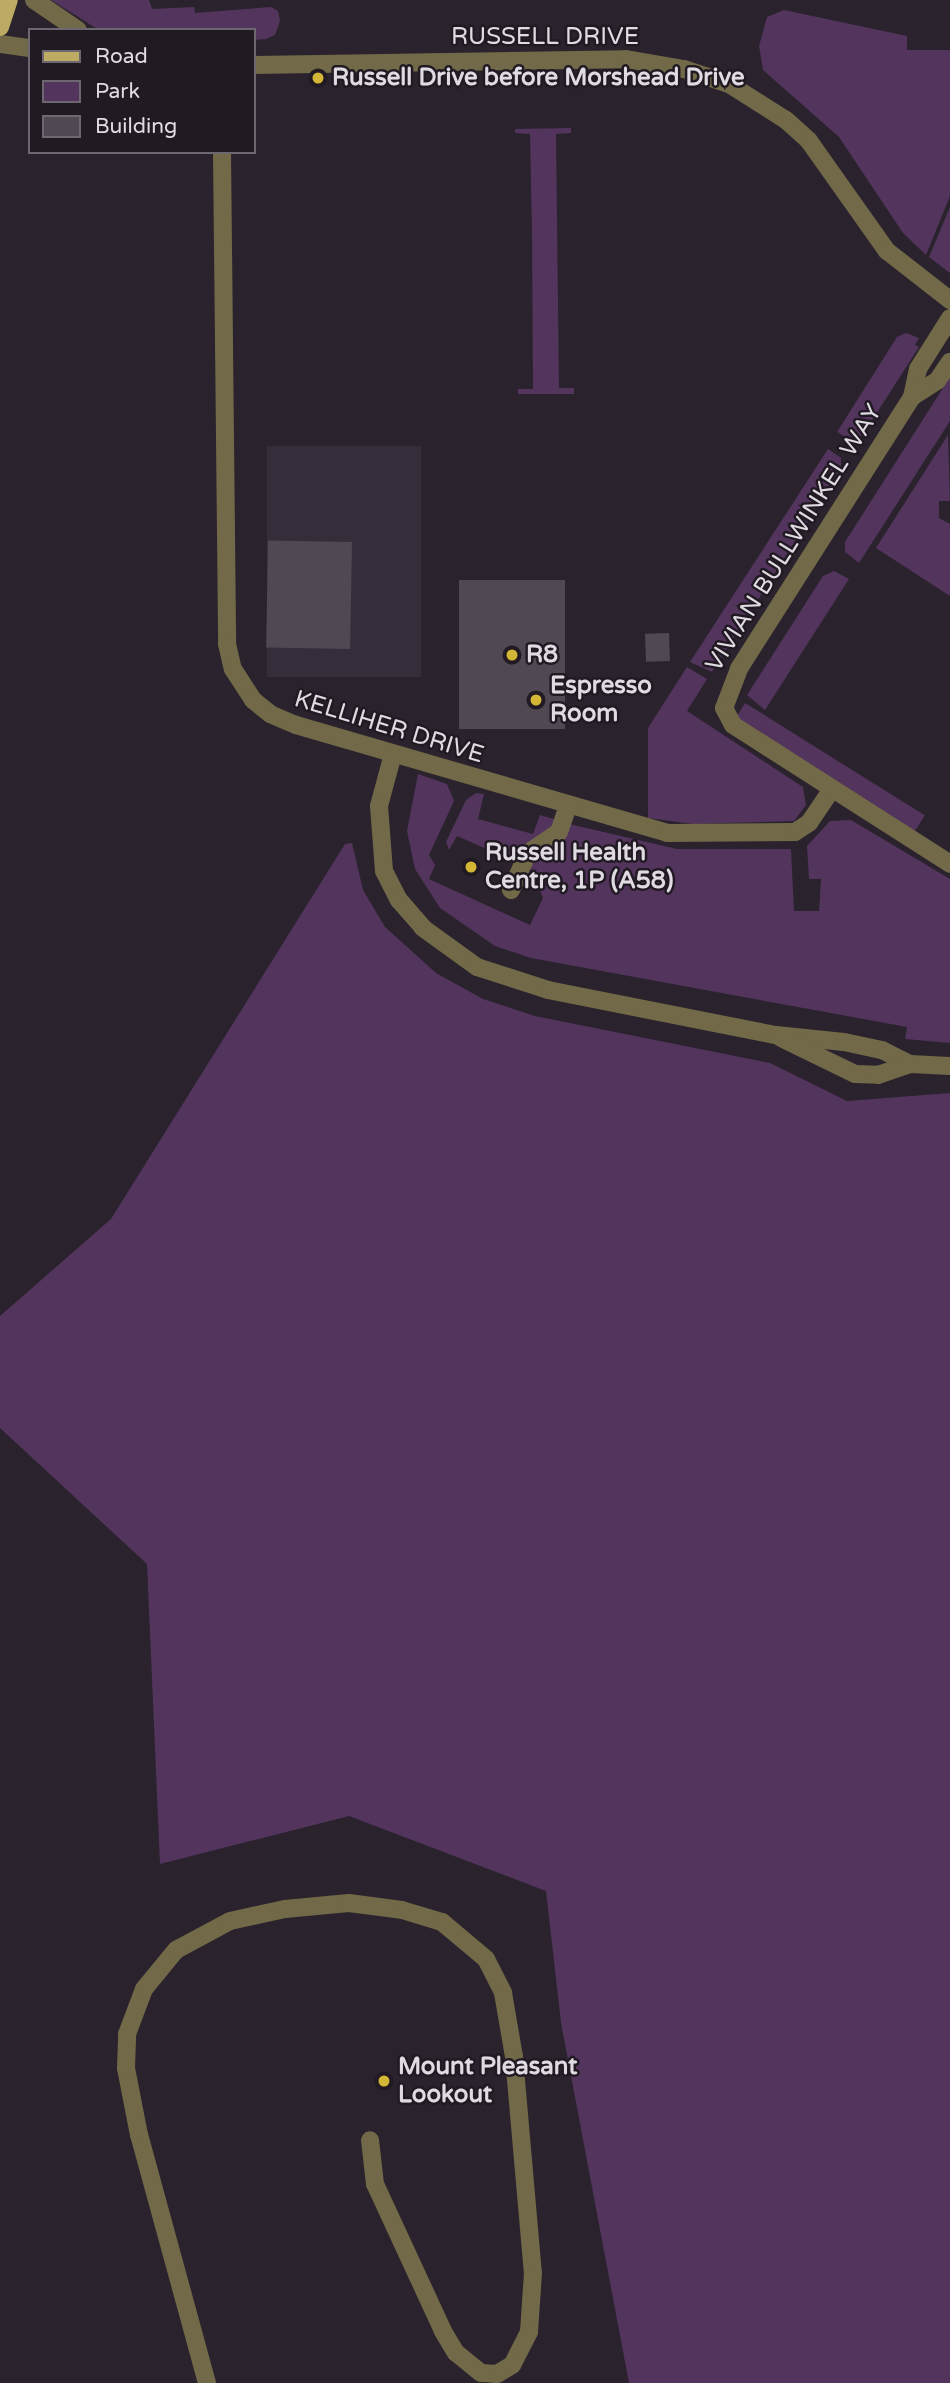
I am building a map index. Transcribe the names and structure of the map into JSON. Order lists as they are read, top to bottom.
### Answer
{
  "streets": {
    "street": ["RUSSELL DRIVE", "VIVIAN BULLWINKEL WAY", "KELLIHER DRIVE"]
  },
  "crossings": [
    ["VIVIAN BULLWINKEL WAY", "KELLIHER DRIVE"]
  ],
  "places": [
    "Russell Drive before Morshead Drive",
    "R8",
    "Espresso Room",
    "Russell Health Centre, 1P (A58)",
    "Mount Pleasant Lookout"
  ],
  "legend": ["Road", "Park", "Building"]
}
